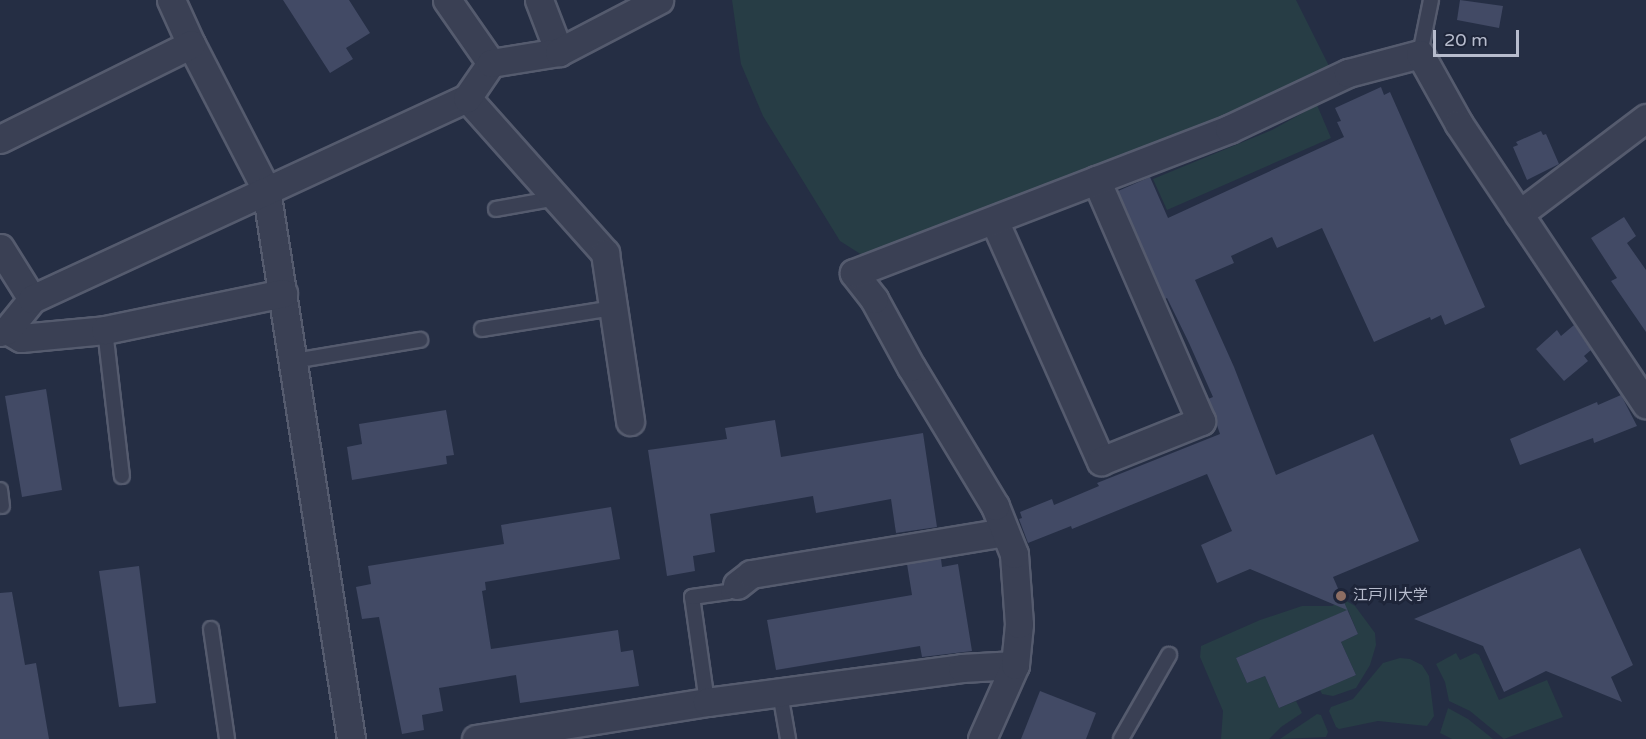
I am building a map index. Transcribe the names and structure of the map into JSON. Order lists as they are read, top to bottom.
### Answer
{
  "places": ["江戸川大学"],
  "scale_bar": "20 m"
}
